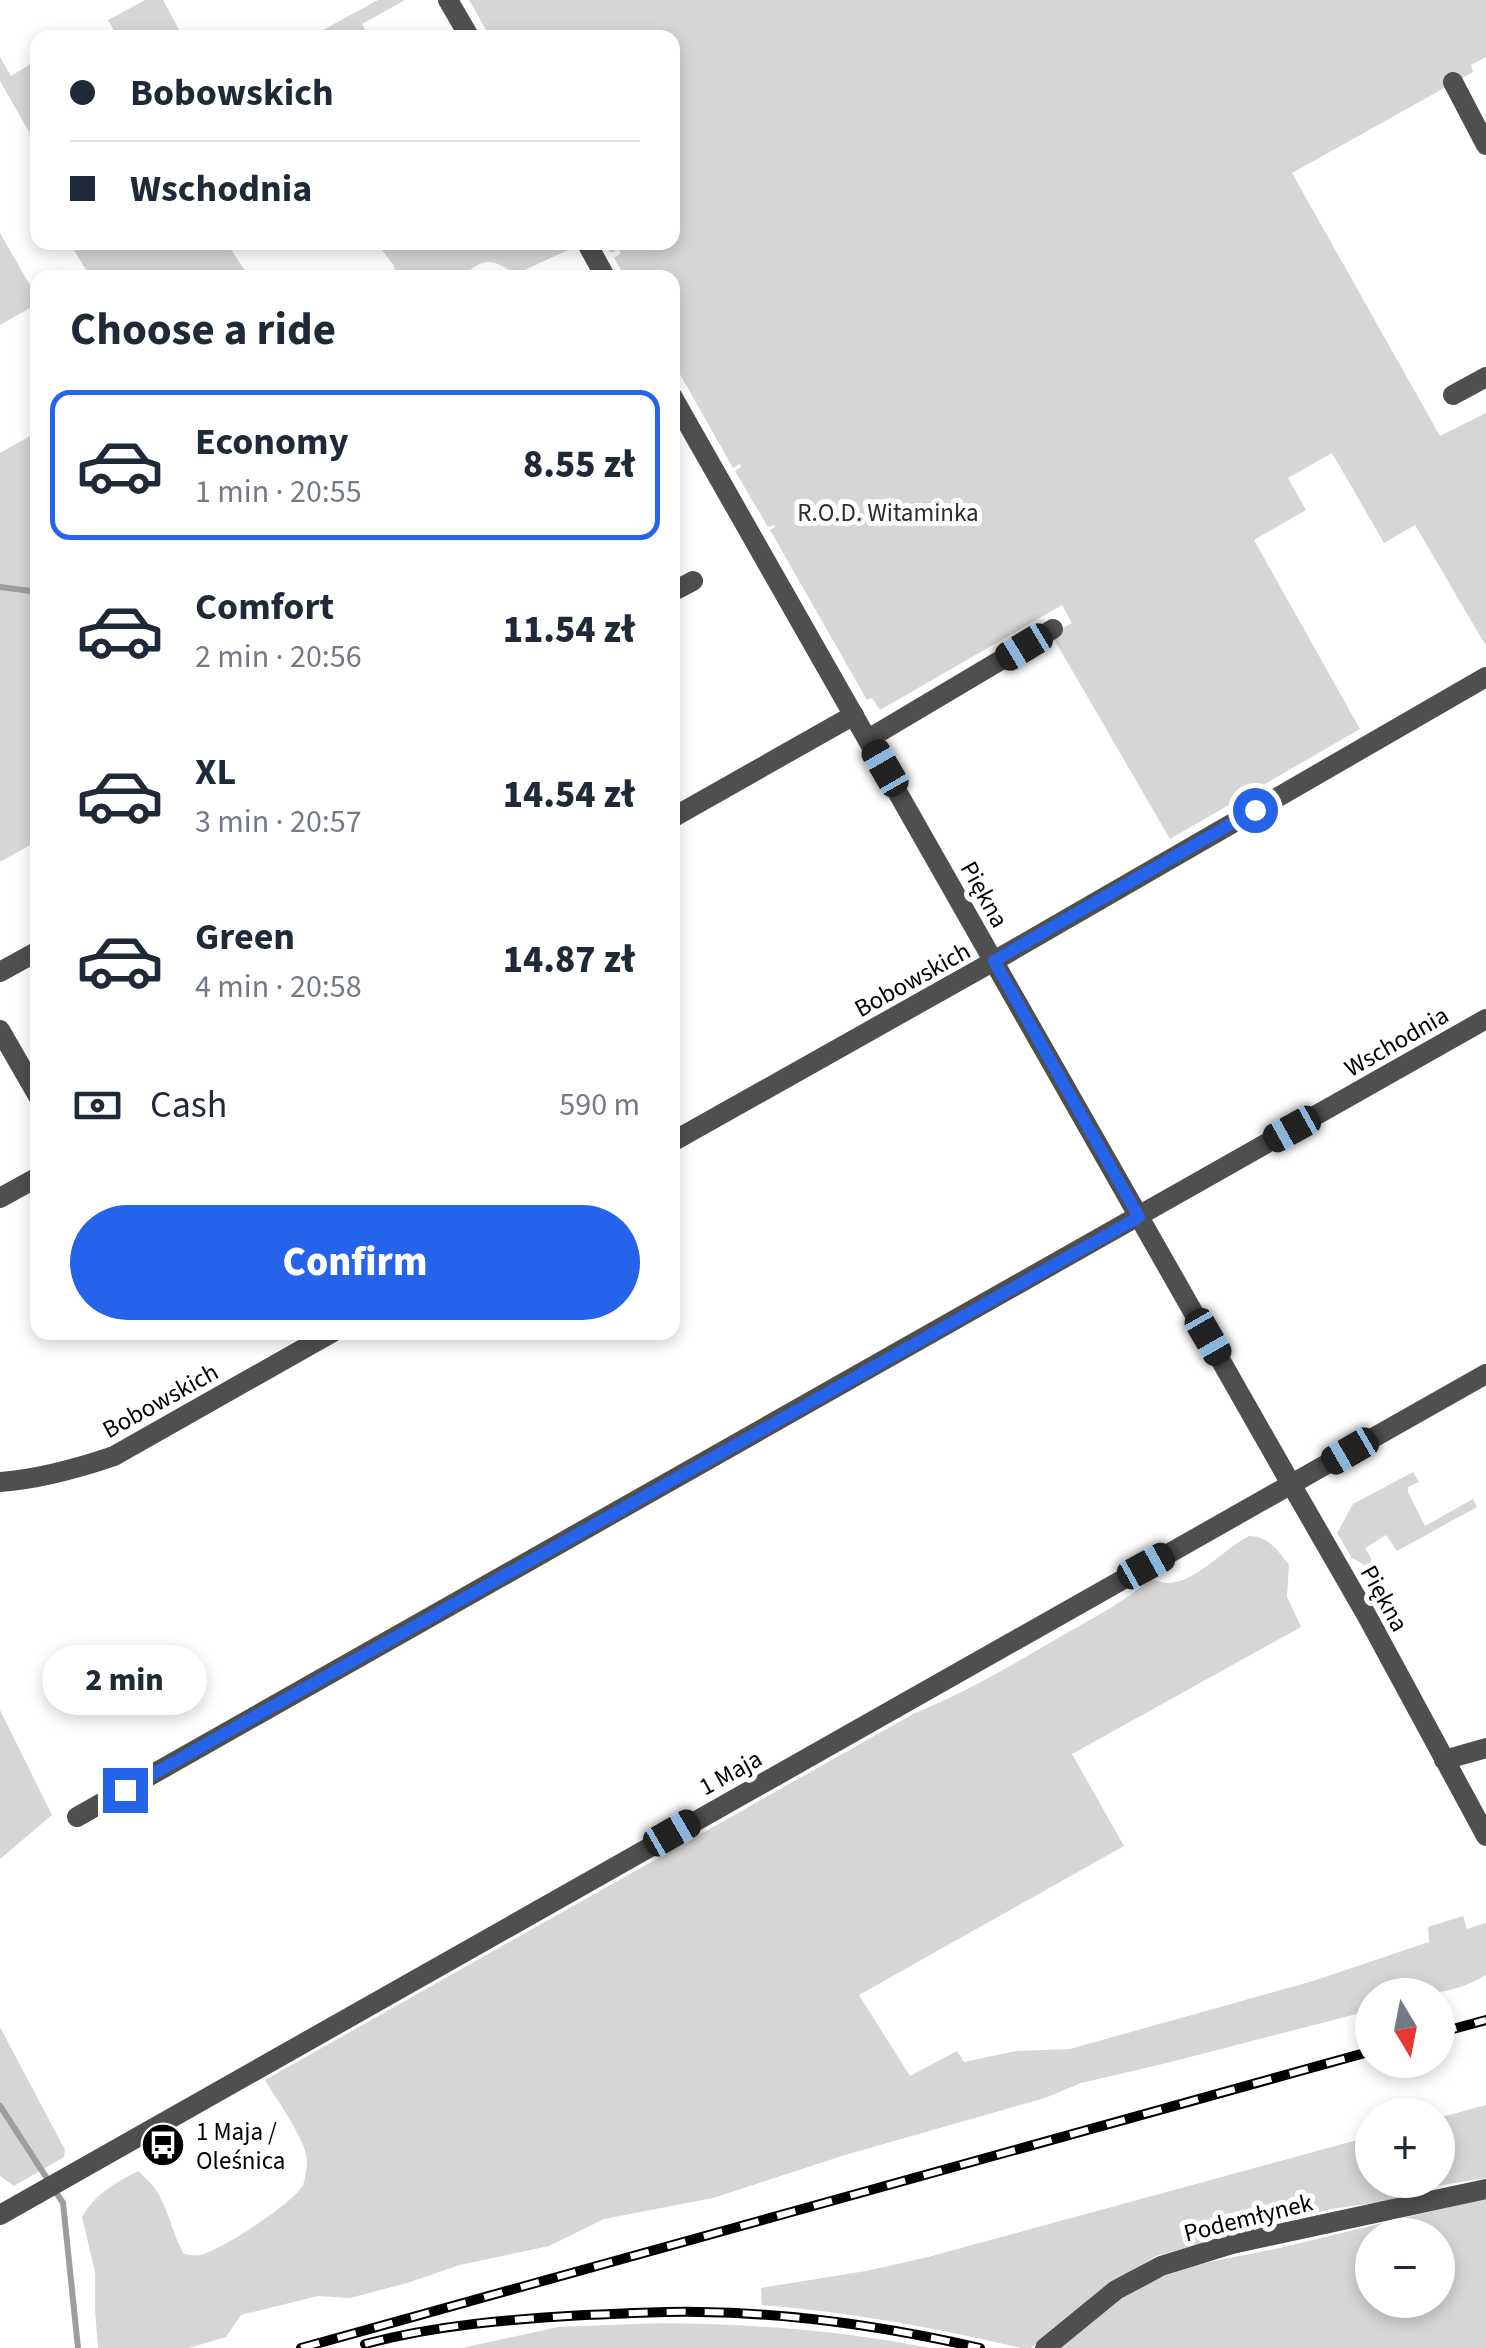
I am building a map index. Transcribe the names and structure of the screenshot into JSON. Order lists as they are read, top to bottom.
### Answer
{
  "streets": {
    "street": [
      "Piękna",
      "Bobowskich",
      "Wschodnia",
      "1 Maja",
      "Podemłynek"
    ]
  },
  "crossings": [
    ["Piękna", "Bobowskich"],
    ["Piękna", "Wschodnia"],
    ["Piękna", "1 Maja"]
  ],
  "parks": ["R.O.D. Witaminka"],
  "places": {
    "bus stop": ["1 Maja / Oleśnica"]
  },
  "north": "bottom",
  "page": {
    "banner": ["Bobowskich", "Wschodnia"],
    "heading": "Choose a ride",
    "list": [
      {
        "name": "Economy",
        "note": "1 min · 20:55",
        "value": "8.55 zł"
      },
      {
        "name": "Comfort",
        "note": "2 min · 20:56",
        "value": "11.54 zł"
      },
      {
        "name": "XL",
        "note": "3 min · 20:57",
        "value": "14.54 zł"
      },
      {
        "name": "Green",
        "note": "4 min · 20:58",
        "value": "14.87 zł"
      }
    ],
    "pay": ["Cash", "590 m"],
    "buttons": "Confirm",
    "bubble": "2 min",
    "map_buttons": ["+", "−"]
  }
}
